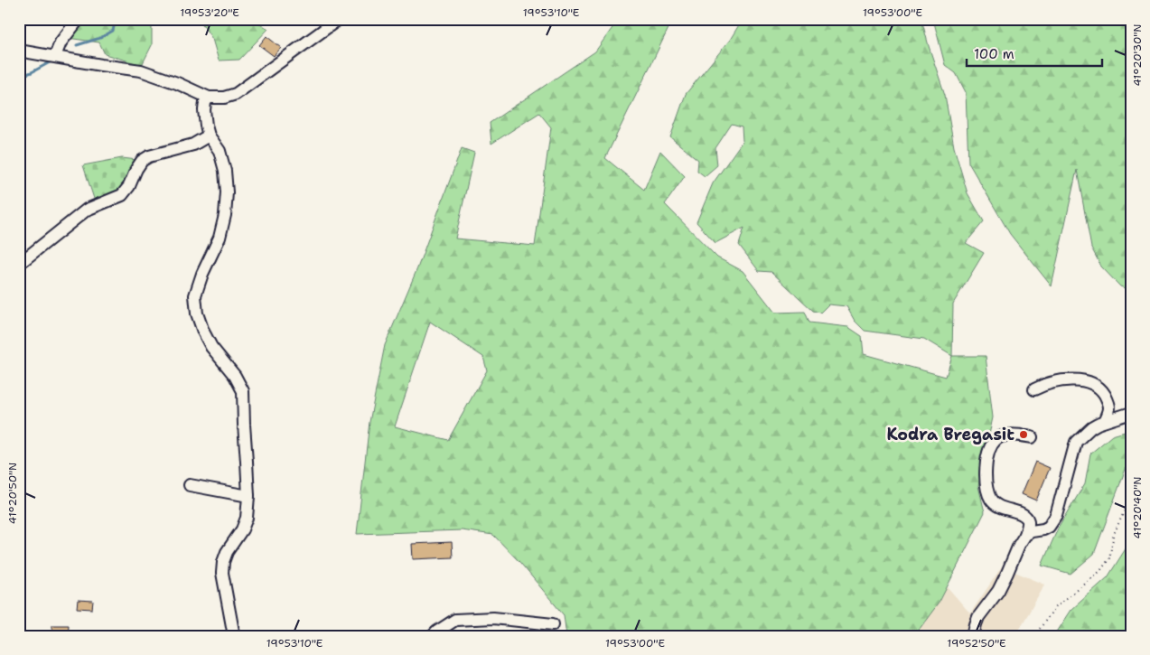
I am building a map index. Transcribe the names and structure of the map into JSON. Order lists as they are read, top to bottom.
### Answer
{
  "places": ["Kodra Bregasit"],
  "scale_bar": "100 m",
  "coordinates": [
    "19°53'20\"E",
    "19°53'10\"E",
    "19°53'00\"E",
    "41°20'30\"N",
    "41°20'50\"N",
    "41°20'40\"N",
    "19°52'50\"E"
  ]
}
